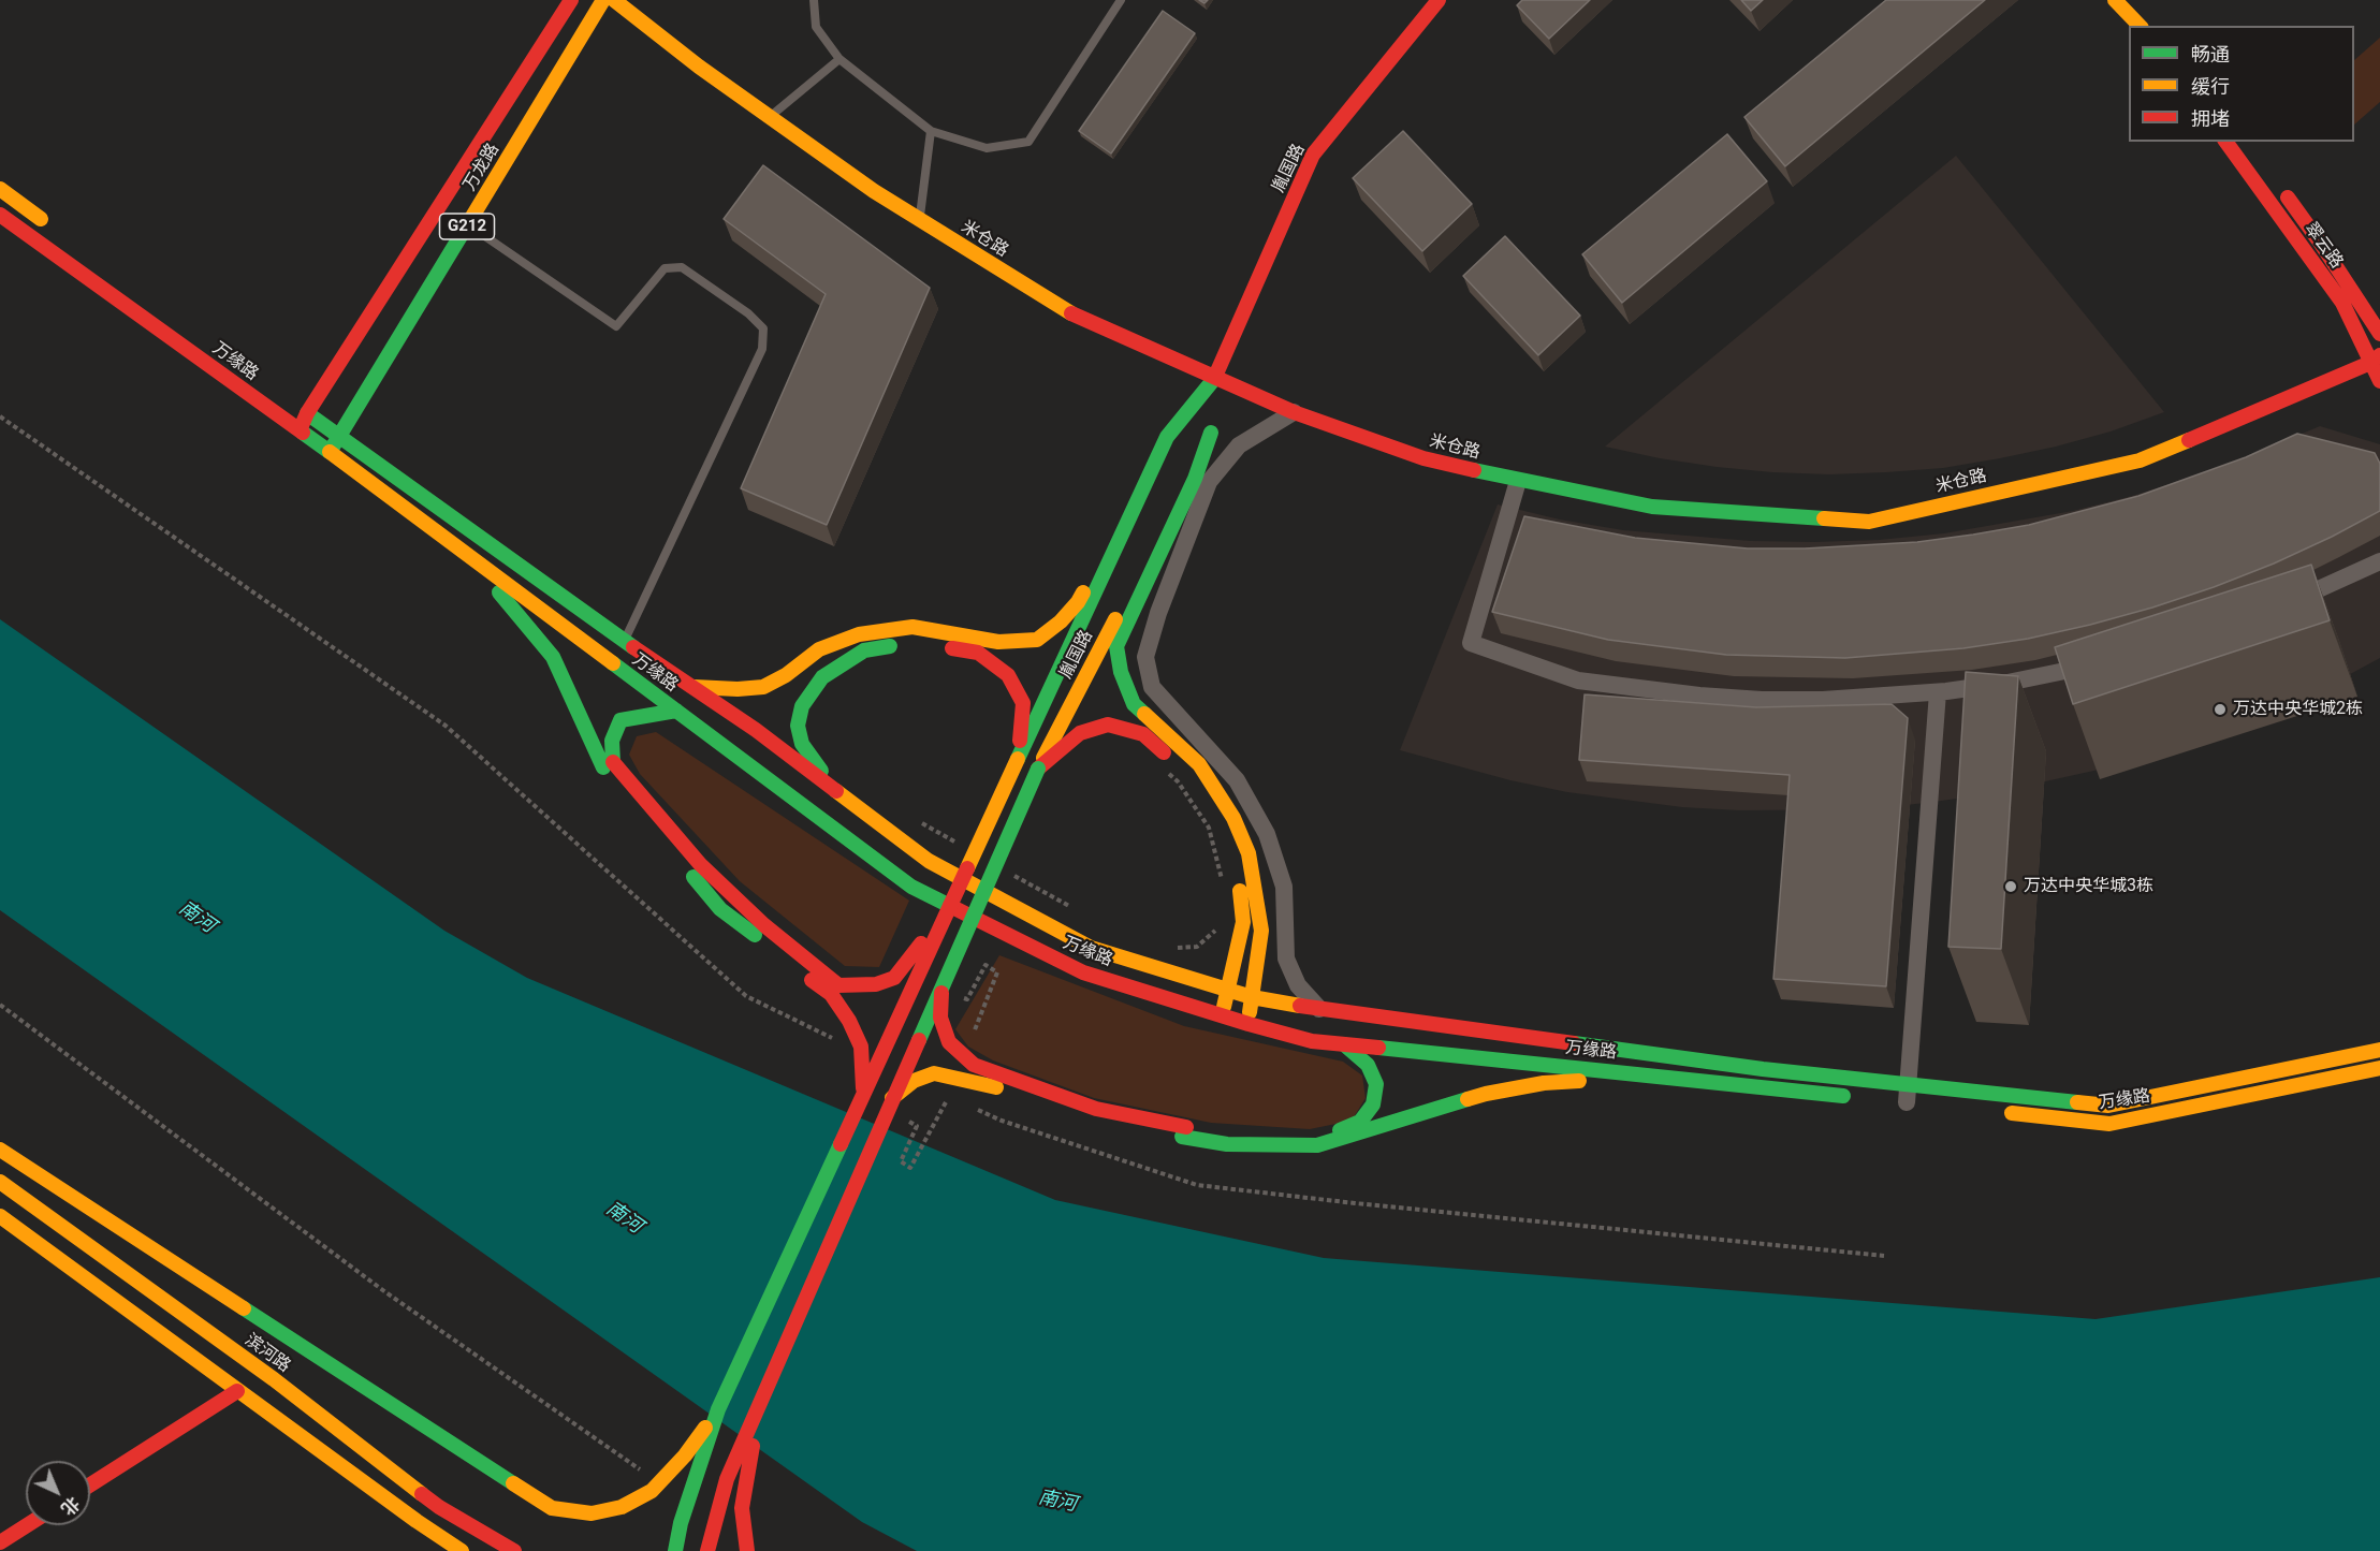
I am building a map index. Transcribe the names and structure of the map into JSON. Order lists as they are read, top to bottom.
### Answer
{
  "streets": {
    "main road": [
      "万龙路",
      "胤国路",
      "G212",
      "米仓路",
      "翠云路",
      "万缘路",
      "滨河路"
    ]
  },
  "crossings": [
    ["万龙路", "万缘路"],
    ["胤国路", "米仓路"],
    ["胤国路", "万缘路"],
    ["米仓路", "翠云路"]
  ],
  "water": ["南河"],
  "places": ["万达中央华城2栋", "万达中央华城3栋"],
  "legend": ["畅通", "缓行", "拥堵"],
  "north": "bottom right"
}
